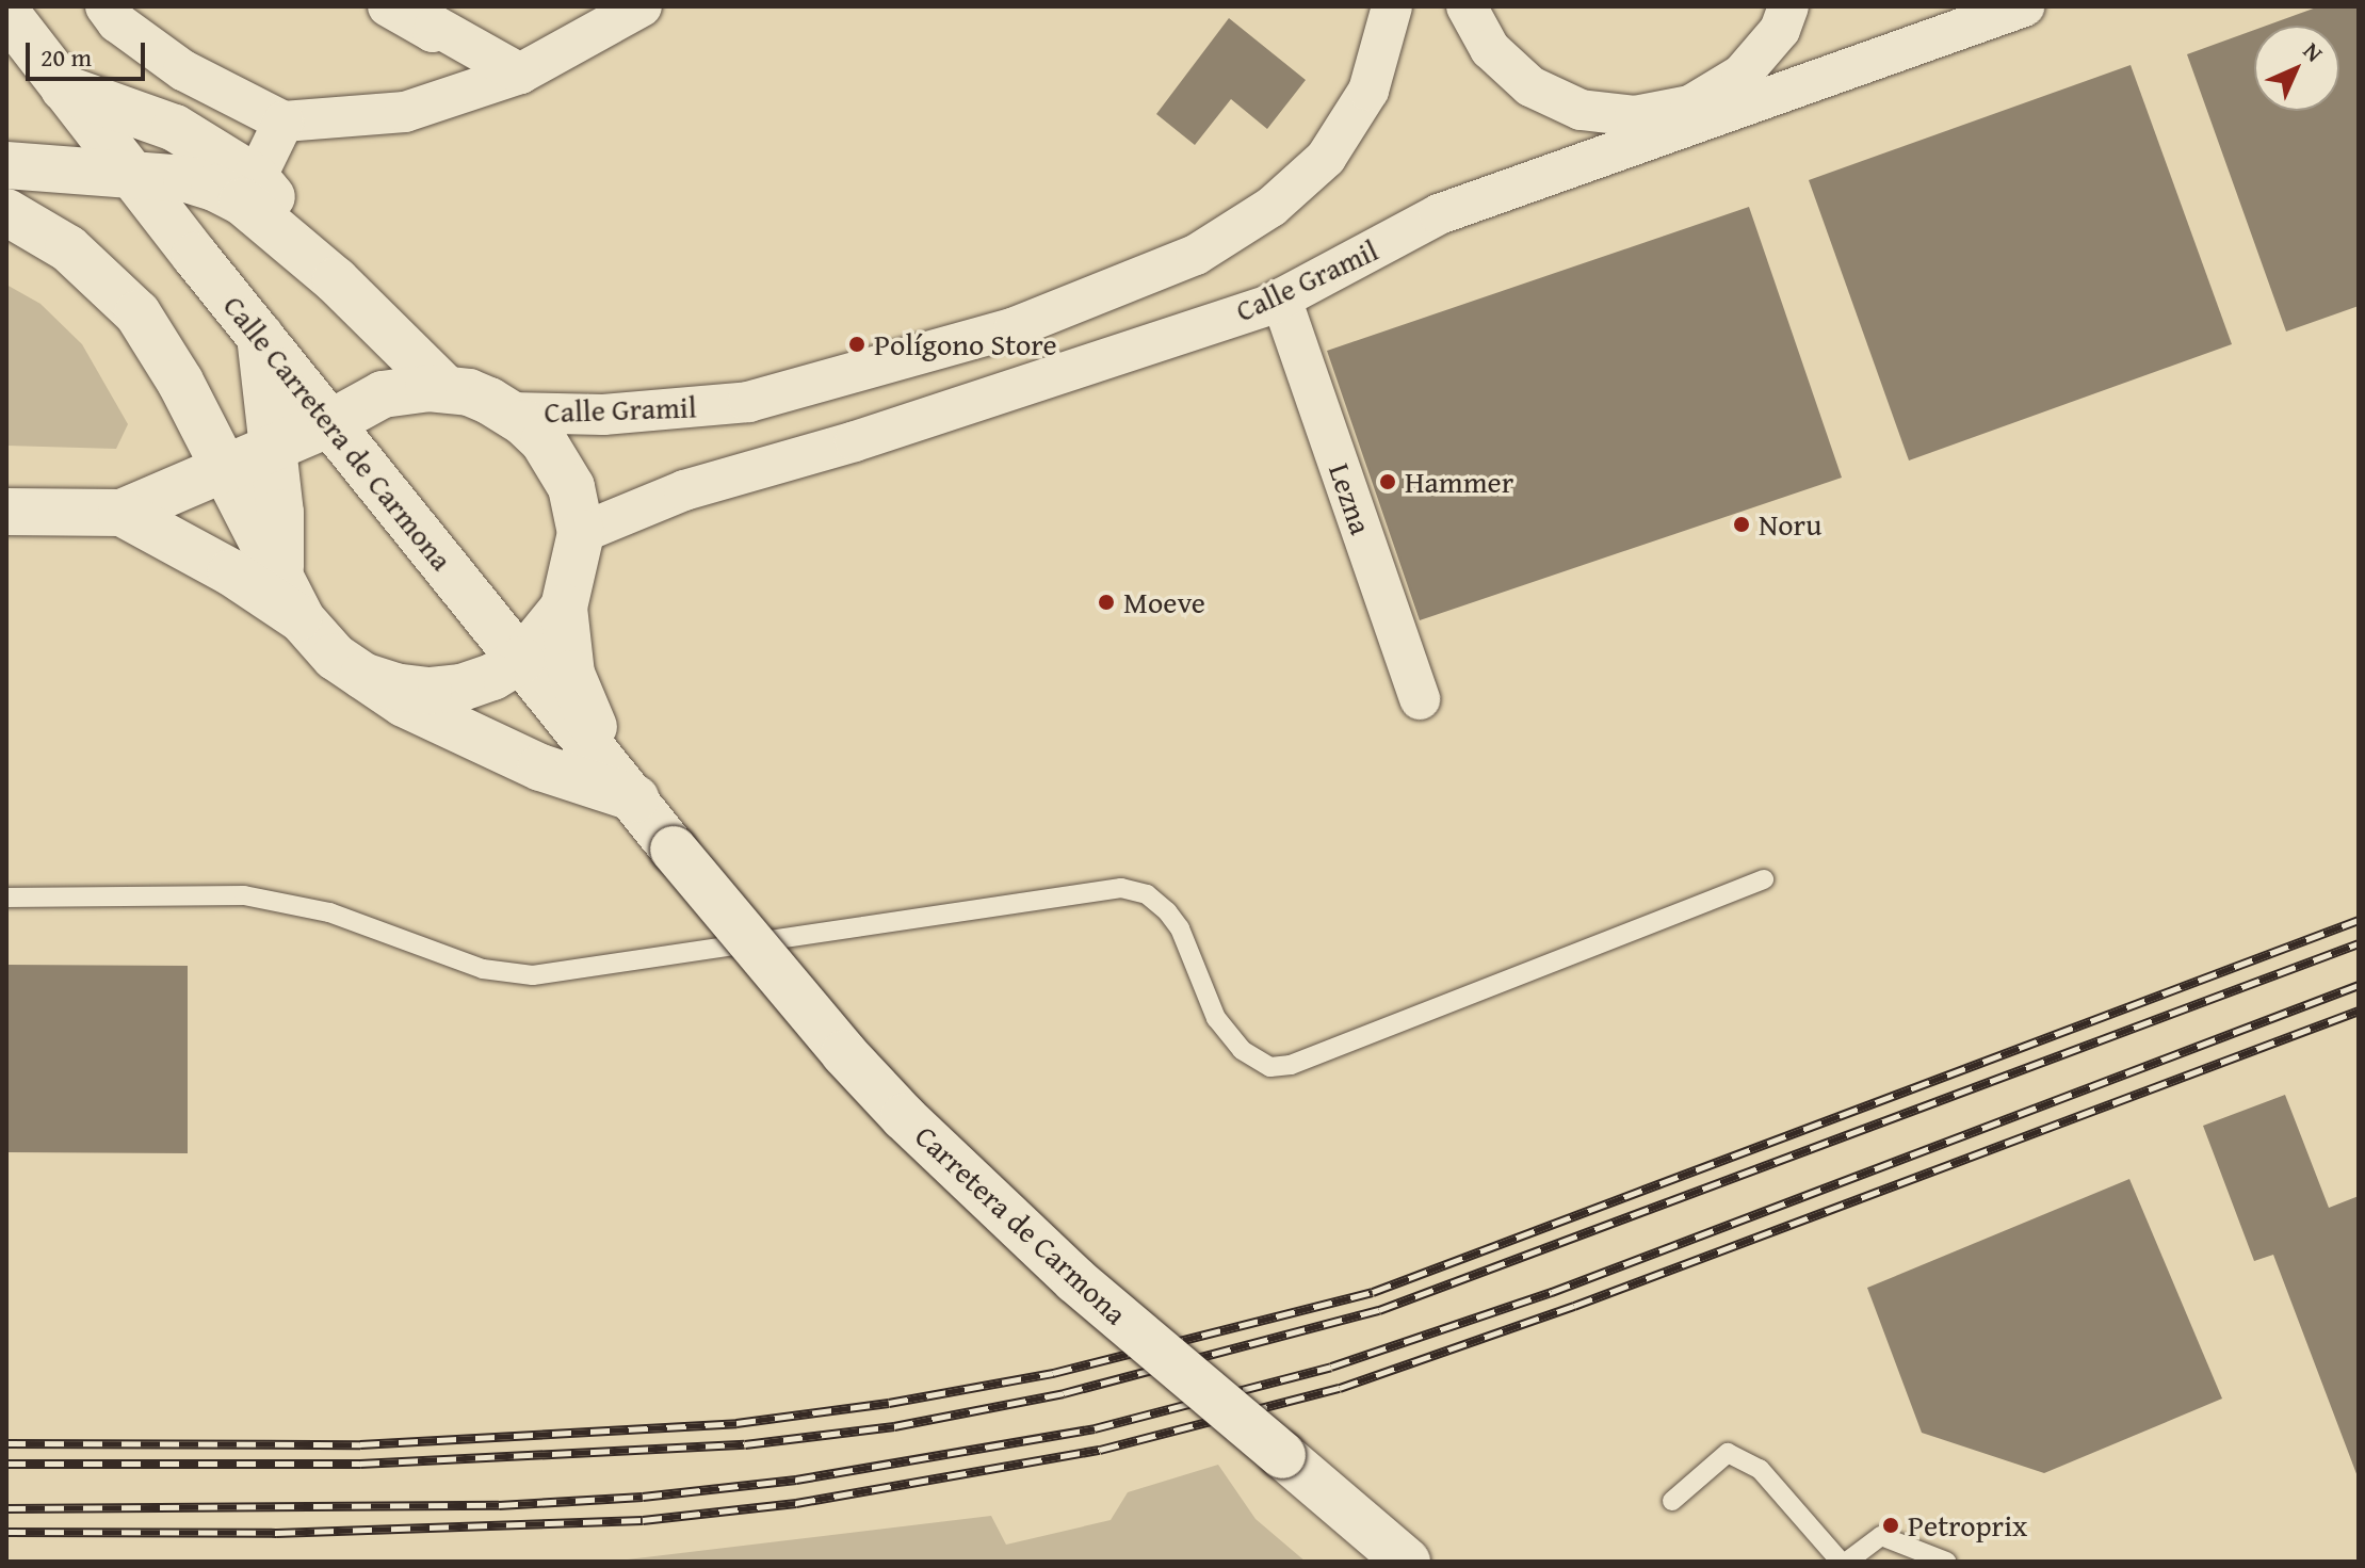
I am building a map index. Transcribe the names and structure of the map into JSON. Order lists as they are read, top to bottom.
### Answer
{
  "streets": {
    "main road": ["Calle Carretera de Carmona", "Carretera de Carmona"],
    "street": ["Calle Gramil", "Lezna"]
  },
  "crossings": [
    ["Calle Gramil", "Lezna"],
    ["Calle Carretera de Carmona", "Carretera de Carmona"]
  ],
  "places": [
    "Polígono Store",
    "Hammer",
    "Noru",
    "Moeve",
    "Petroprix"
  ],
  "scale_bar": "20 m",
  "north": "top right"
}
